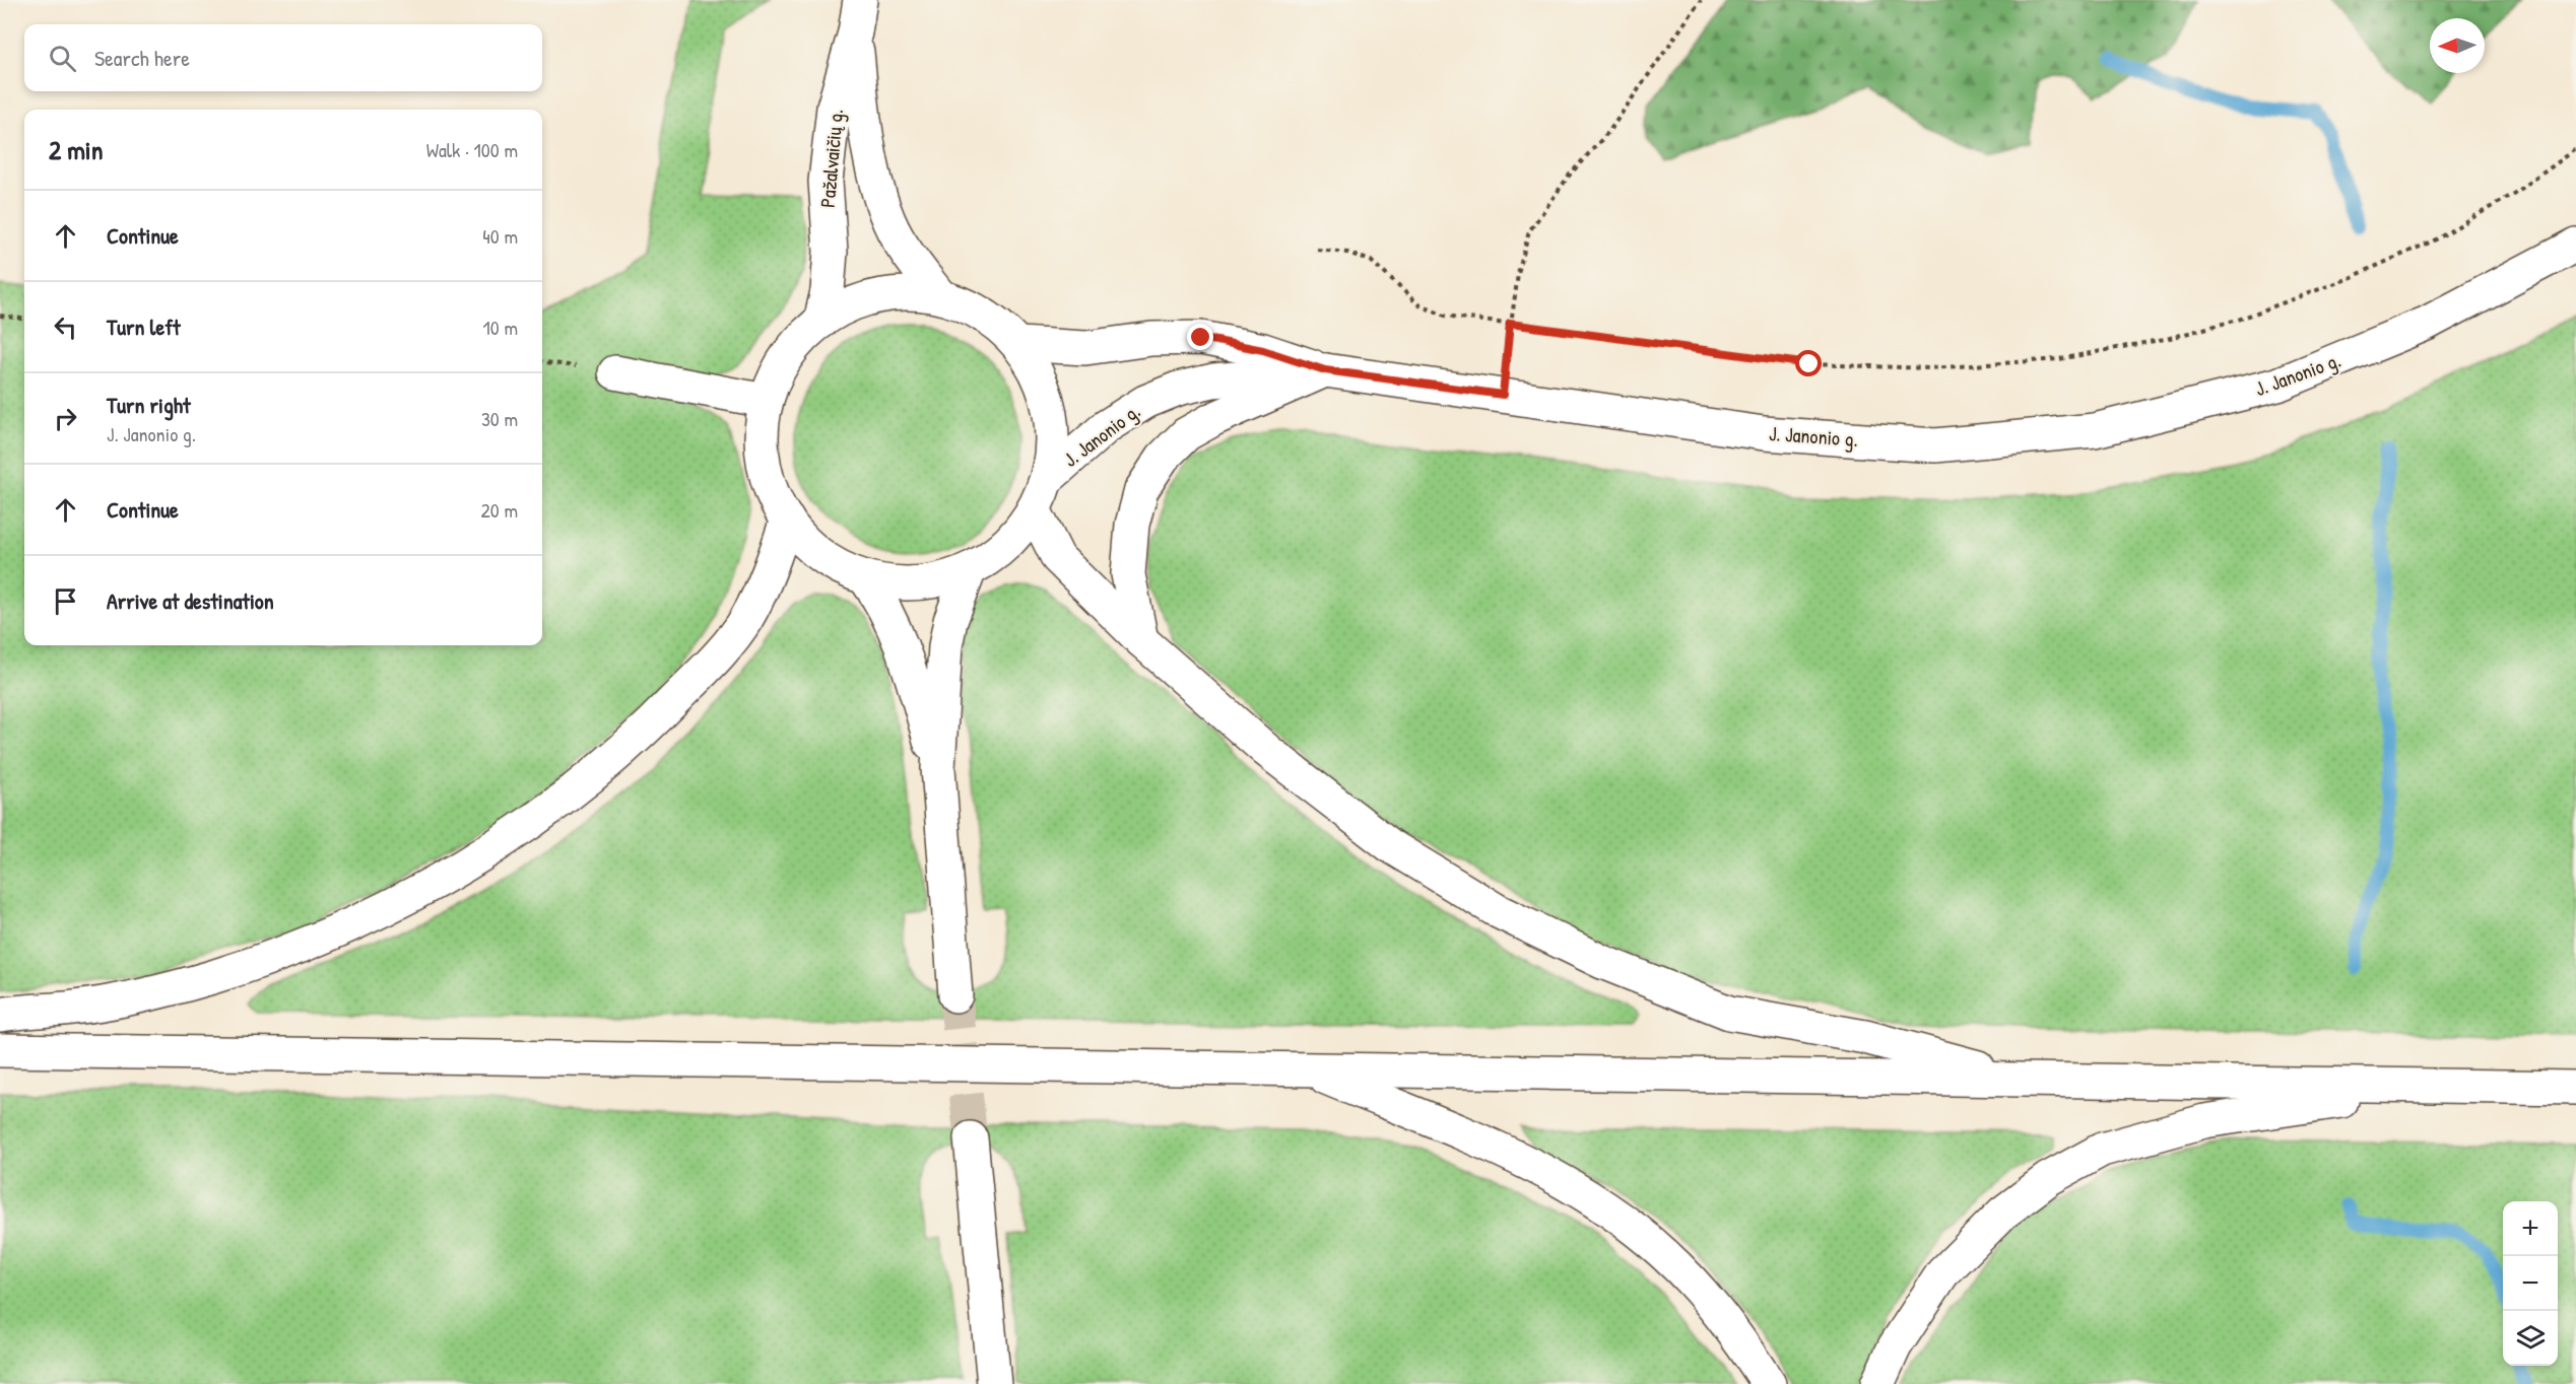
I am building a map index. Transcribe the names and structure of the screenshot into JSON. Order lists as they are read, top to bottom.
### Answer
{
  "streets": {
    "main road": ["Pažalvaičių g.", "J. Janonio g."]
  },
  "north": "left",
  "page": {
    "search": "Search here",
    "heading": ["2 min", "Walk · 100 m"],
    "list": [
      ["Continue", "40 m"],
      ["Turn left", "10 m"],
      ["Turn right", "J. Janonio g.", "30 m"],
      ["Continue", "20 m"],
      "Arrive at destination"
    ],
    "map_buttons": ["+", "−"]
  }
}
